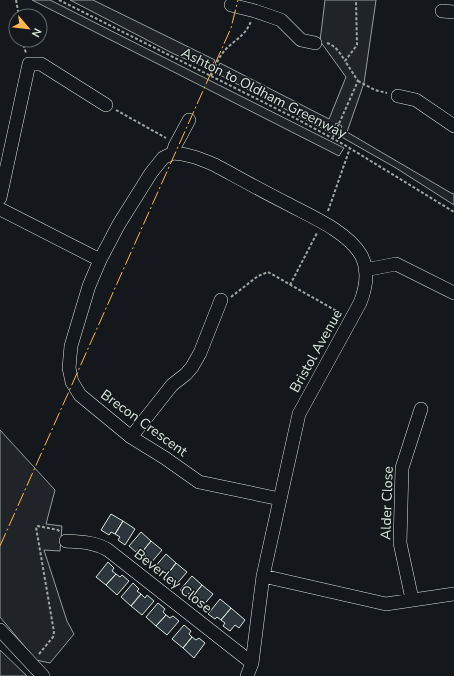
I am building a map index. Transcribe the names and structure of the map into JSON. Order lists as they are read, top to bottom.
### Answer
{
  "streets": {
    "street": [
      "Bristol Avenue",
      "Brecon Crescent",
      "Alder Close",
      "Beverley Close"
    ],
    "path": ["Ashton to Oldham Greenway"]
  },
  "crossings": [
    ["Bristol Avenue", "Brecon Crescent"],
    ["Bristol Avenue", "Beverley Close"]
  ],
  "north": "bottom right"
}
